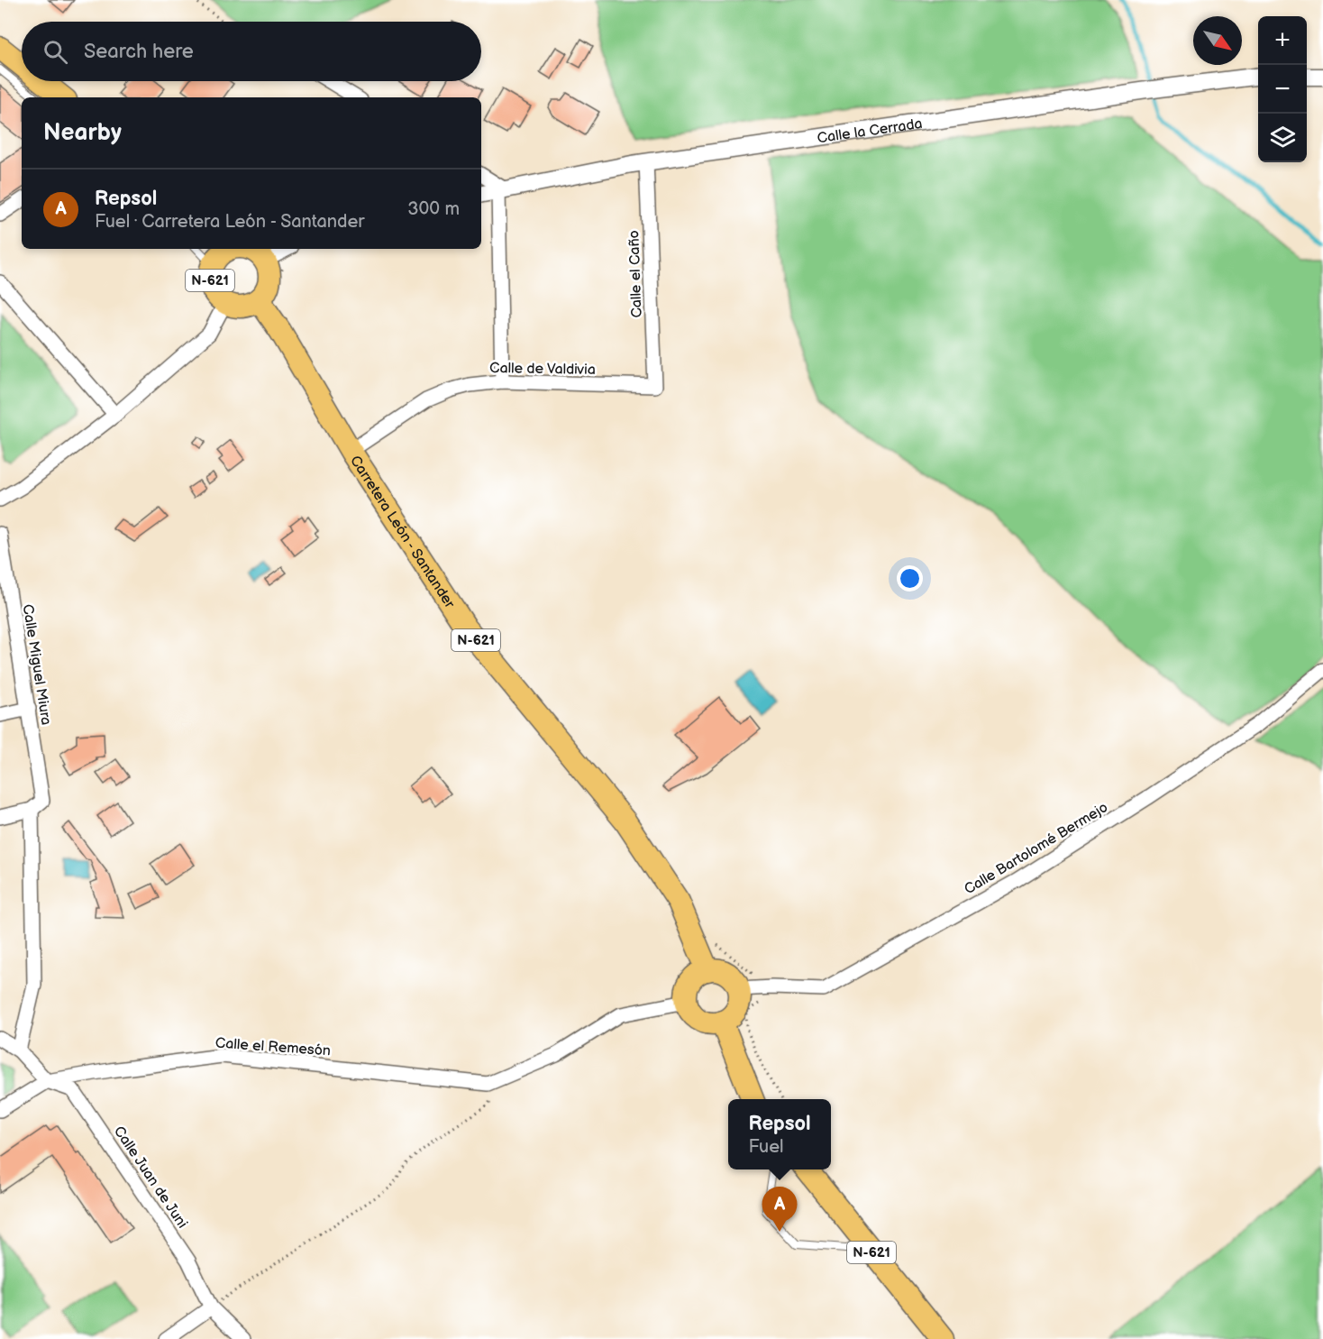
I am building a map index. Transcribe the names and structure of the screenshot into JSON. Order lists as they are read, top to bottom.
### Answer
{
  "streets": {
    "highway": ["N-621", "Carretera León - Santander"],
    "street": [
      "Calle la Cerrada",
      "Calle el Caño",
      "Calle de Valdivia",
      "Calle Miguel Miura",
      "Calle Bartolomé Bermejo",
      "Calle el Remesón",
      "Calle Juan de Juni"
    ]
  },
  "crossings": [
    ["Calle la Cerrada", "Calle el Caño"],
    ["Calle el Caño", "Calle de Valdivia"],
    ["N-621", "Carretera León - Santander"],
    ["Calle de Valdivia", "Carretera León - Santander"],
    ["Carretera León - Santander", "Calle Bartolomé Bermejo"],
    ["Calle el Remesón", "Calle Juan de Juni"]
  ],
  "north": "bottom right",
  "page": {
    "map_buttons": ["+", "−"],
    "search": "Search here",
    "heading": "Nearby",
    "list": [
      {
        "mark": "A",
        "name": "Repsol",
        "note": "Fuel · Carretera León - Santander",
        "value": "300 m"
      }
    ],
    "popup": ["Repsol", "Fuel"],
    "pins": "A"
  }
}
